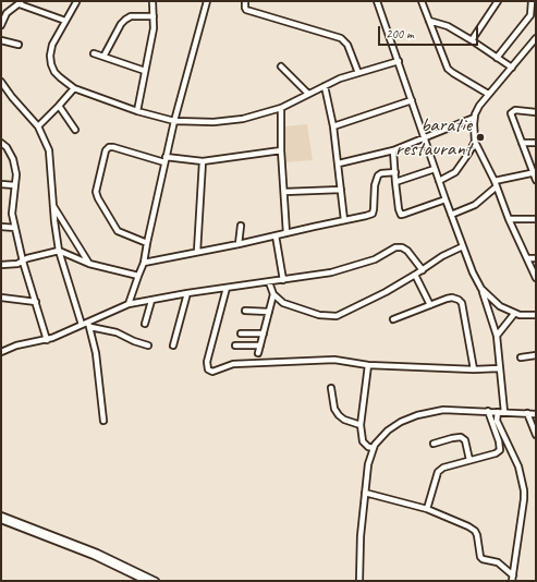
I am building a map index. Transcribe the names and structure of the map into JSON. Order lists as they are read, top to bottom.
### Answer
{
  "places": ["baratie restaurant"],
  "scale_bar": "200 m"
}
